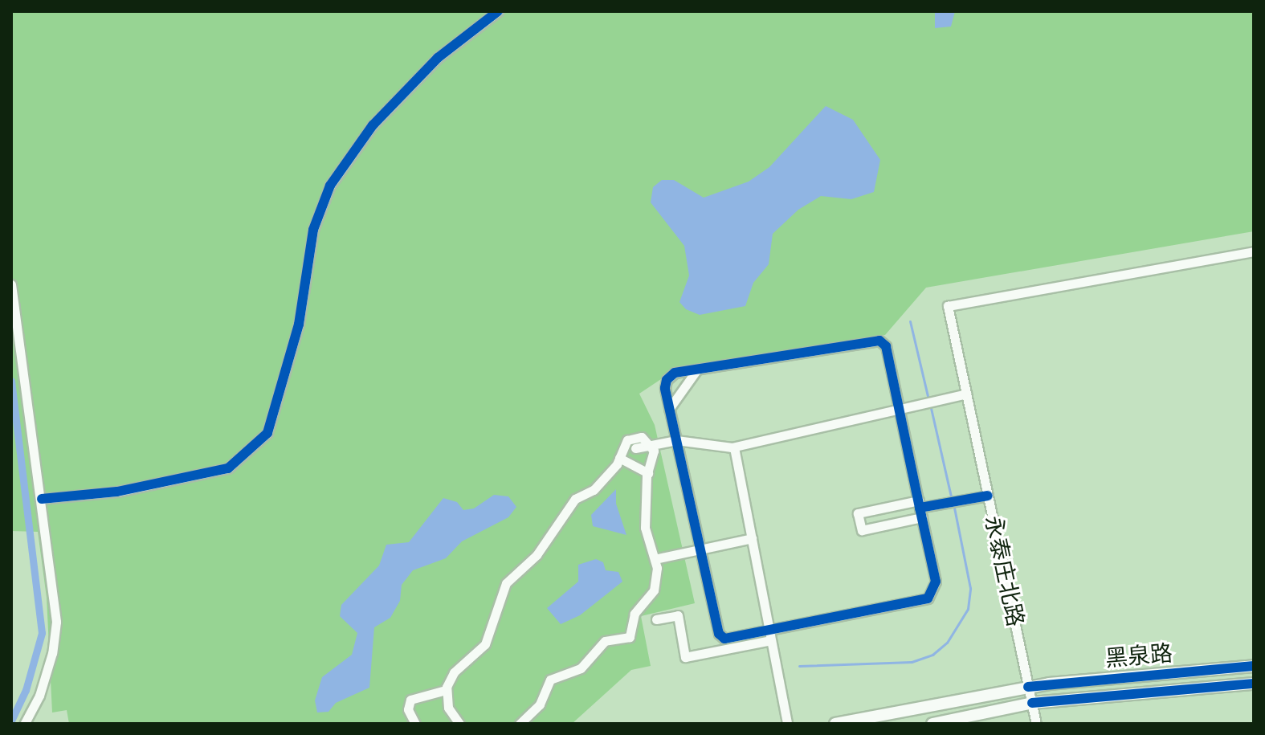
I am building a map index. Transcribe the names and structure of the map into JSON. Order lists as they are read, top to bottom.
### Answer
{
  "streets": {
    "main road": ["黑泉路"],
    "street": ["永泰庄北路"]
  },
  "crossings": [
    ["永泰庄北路", "黑泉路"]
  ]
}
